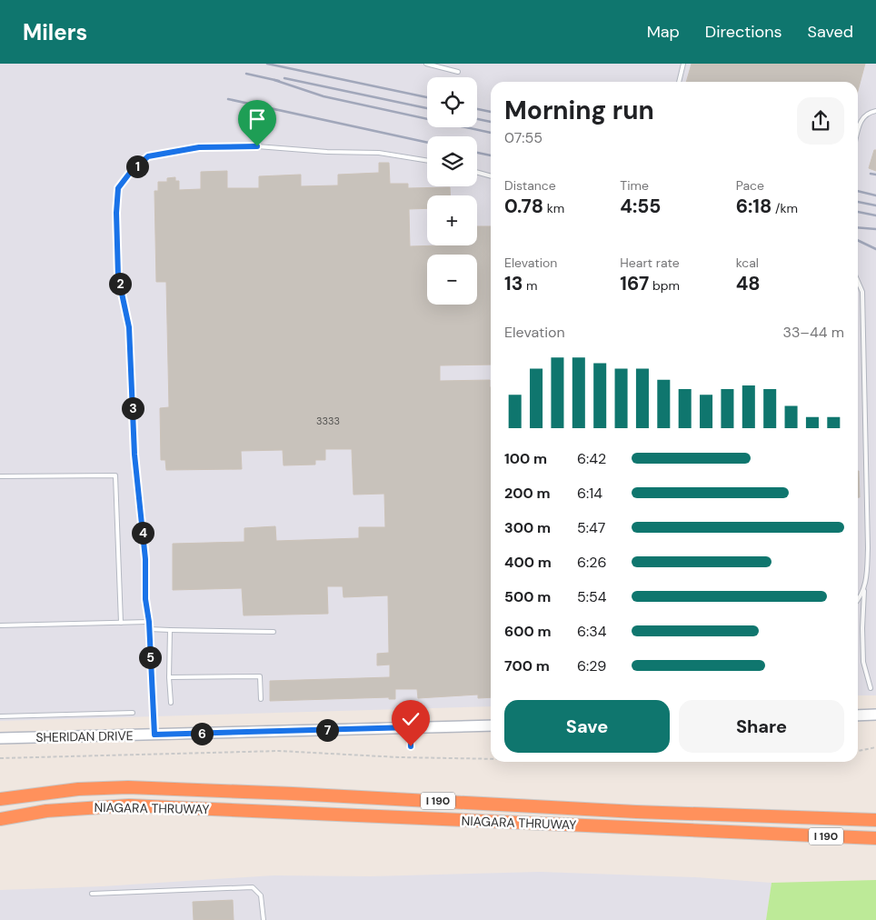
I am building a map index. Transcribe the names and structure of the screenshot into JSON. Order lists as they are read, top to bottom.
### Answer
{
  "streets": {
    "highway": ["I 190", "NIAGARA THRUWAY"],
    "main road": ["SHERIDAN DRIVE"]
  },
  "house_numbers": ["3333"],
  "page": {
    "header": "Milers",
    "nav": ["Map", "Directions", "Saved"],
    "map_buttons": ["+", "−"],
    "heading": ["Morning run", "07:55"],
    "pins": [
      "1",
      "2",
      "3",
      "4",
      "5",
      "7",
      "6"
    ],
    "stats": [
      ["Distance", "0.78 km"],
      ["Time", "4:55"],
      ["Pace", "6:18 /km"],
      ["Elevation", "13 m"],
      ["Heart rate", "167 bpm"],
      ["kcal", "48"]
    ],
    "chart": ["Elevation", "33–44 m"],
    "list": [
      {
        "name": "100 m",
        "note": "6:42"
      },
      {
        "name": "200 m",
        "note": "6:14"
      },
      {
        "name": "300 m",
        "note": "5:47"
      },
      {
        "name": "400 m",
        "note": "6:26"
      },
      {
        "name": "500 m",
        "note": "5:54"
      },
      {
        "name": "600 m",
        "note": "6:34"
      },
      {
        "name": "700 m",
        "note": "6:29"
      }
    ],
    "buttons": ["Save", "Share"]
  }
}
